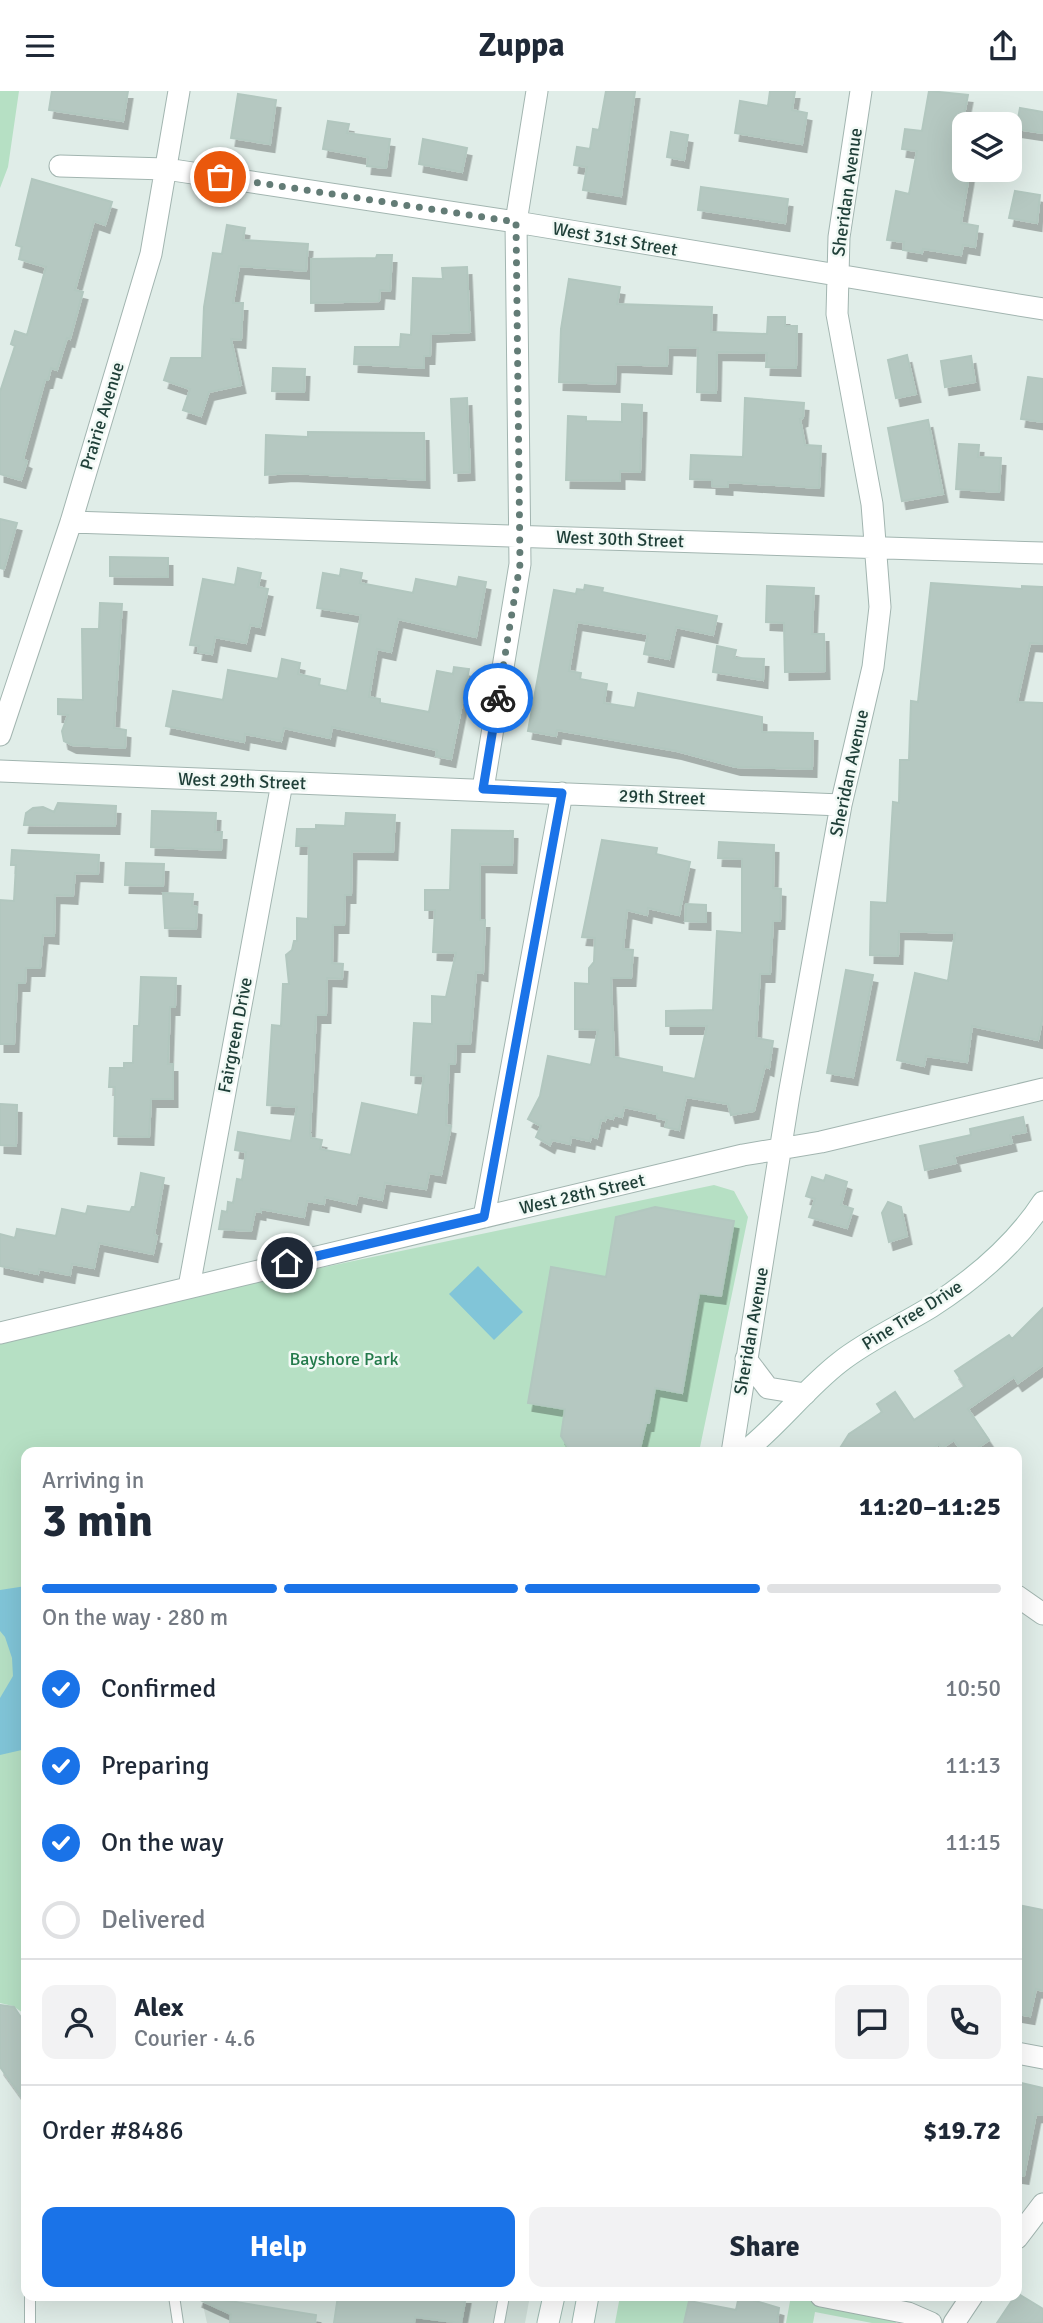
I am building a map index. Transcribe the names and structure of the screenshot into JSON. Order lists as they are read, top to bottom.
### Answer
{
  "streets": {
    "street": [
      "Sheridan Avenue",
      "West 31st Street",
      "Prairie Avenue",
      "West 30th Street",
      "West 29th Street",
      "29th Street",
      "Fairgreen Drive",
      "West 28th Street",
      "Pine Tree Drive"
    ]
  },
  "crossings": [
    ["Sheridan Avenue", "West 31st Street"],
    ["Sheridan Avenue", "West 30th Street"],
    ["Sheridan Avenue", "29th Street"],
    ["Sheridan Avenue", "West 28th Street"],
    ["West 31st Street", "Prairie Avenue"],
    ["Prairie Avenue", "West 30th Street"],
    ["West 29th Street", "29th Street"],
    ["West 29th Street", "Fairgreen Drive"],
    ["Fairgreen Drive", "West 28th Street"]
  ],
  "parks": ["Bayshore Park"],
  "page": {
    "header": "Zuppa",
    "heading": ["3 min", "Arriving in", "11:20–11:25"],
    "panel": [
      "Alex",
      "Courier · 4.6",
      "Order #8486",
      "$19.72"
    ],
    "bar": "On the way · 280 m",
    "list": [
      ["Confirmed", "10:50"],
      ["Preparing", "11:13"],
      ["On the way", "11:15"],
      "Delivered"
    ],
    "buttons": ["Help", "Share"]
  }
}
